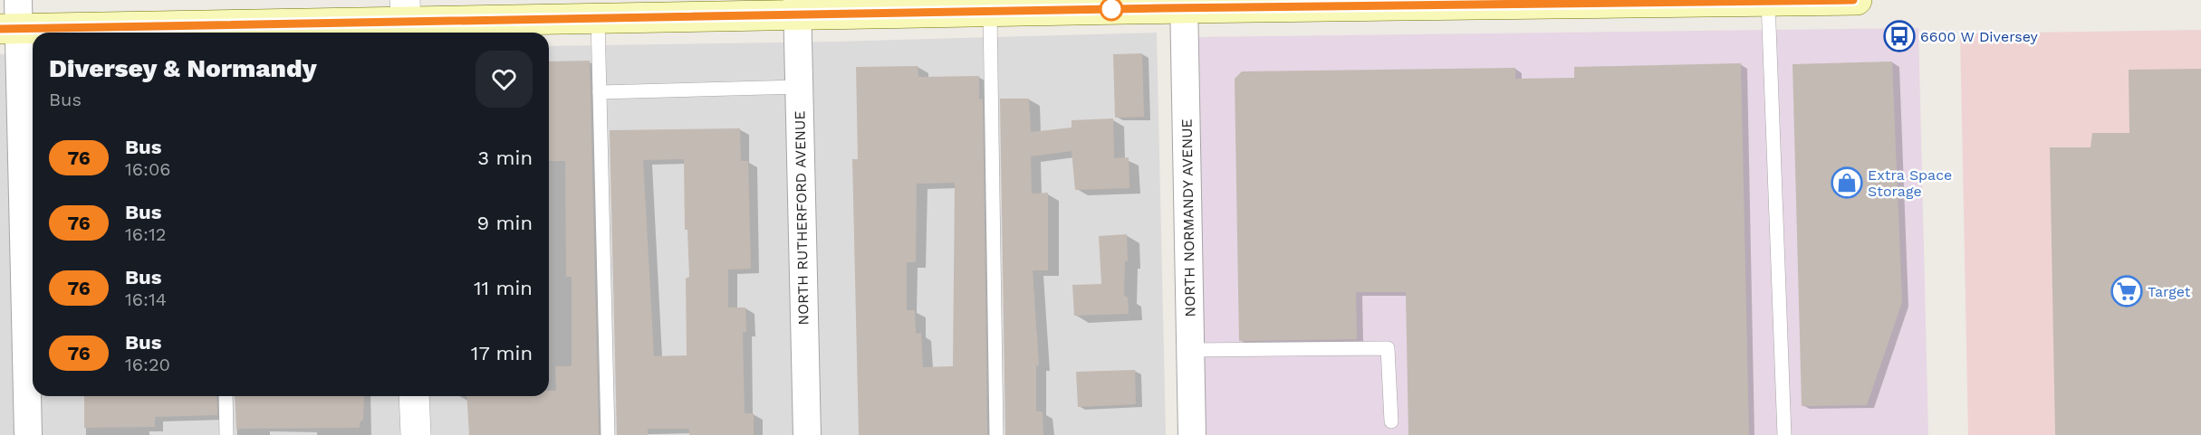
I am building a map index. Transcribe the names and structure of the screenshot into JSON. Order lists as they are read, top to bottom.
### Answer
{
  "streets": {
    "street": ["NORTH RUTHERFORD AVENUE", "NORTH NORMANDY AVENUE"]
  },
  "places": {
    "bus stop": ["6600 W Diversey"],
    "shop": ["Extra Space Storage"],
    "supermarket": ["Target"]
  },
  "lines": ["bus line 76"],
  "page": {
    "heading": ["Diversey & Normandy", "Bus"],
    "list": [
      {
        "mark": "76",
        "name": "Bus",
        "note": "16:06",
        "value": "3 min"
      },
      {
        "mark": "76",
        "name": "Bus",
        "note": "16:12",
        "value": "9 min"
      },
      {
        "mark": "76",
        "name": "Bus",
        "note": "16:14",
        "value": "11 min"
      },
      {
        "mark": "76",
        "name": "Bus",
        "note": "16:20",
        "value": "17 min"
      }
    ]
  }
}
